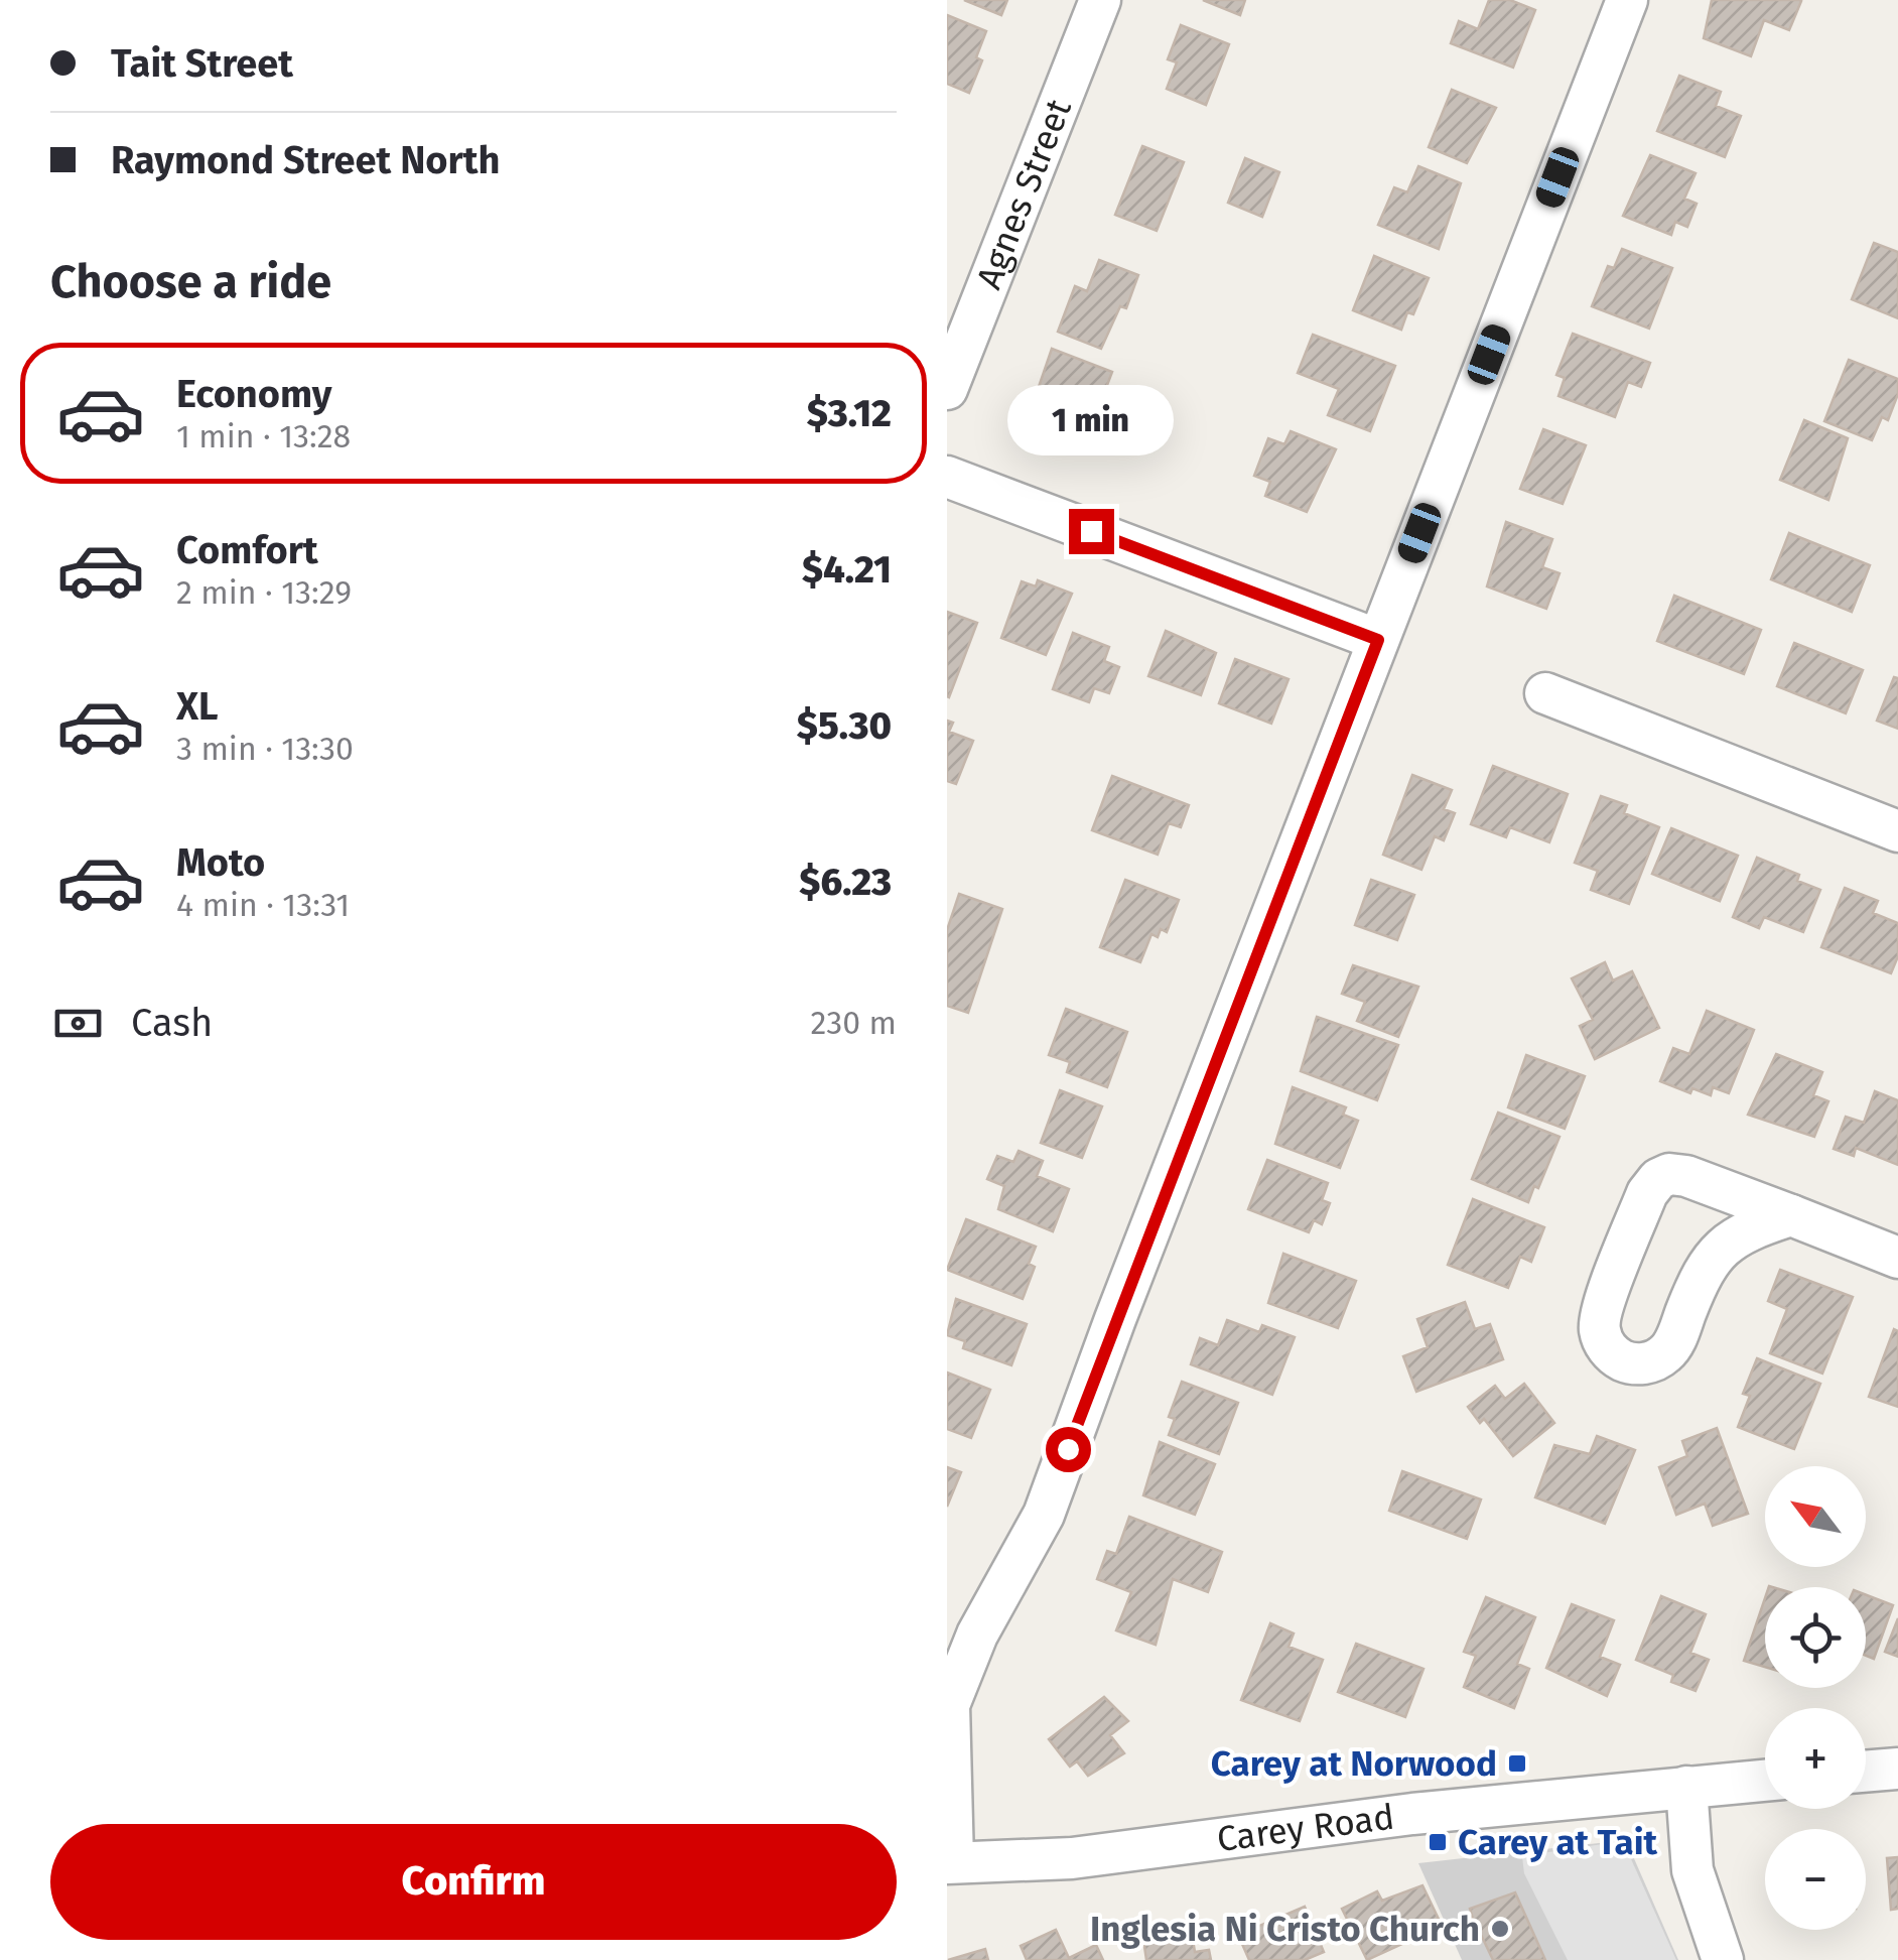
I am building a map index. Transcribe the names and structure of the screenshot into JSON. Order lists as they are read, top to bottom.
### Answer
{
  "streets": {
    "street": ["Agnes Street", "Carey Road"]
  },
  "places": {
    "transit": ["Carey at Norwood", "Carey at Tait"],
    "other": ["Inglesia Ni Cristo Church"]
  },
  "north": "top left",
  "page": {
    "banner": ["Tait Street", "Raymond Street North"],
    "heading": "Choose a ride",
    "list": [
      {
        "name": "Economy",
        "note": "1 min · 13:28",
        "value": "$3.12"
      },
      {
        "name": "Comfort",
        "note": "2 min · 13:29",
        "value": "$4.21"
      },
      {
        "name": "XL",
        "note": "3 min · 13:30",
        "value": "$5.30"
      },
      {
        "name": "Moto",
        "note": "4 min · 13:31",
        "value": "$6.23"
      }
    ],
    "bubble": "1 min",
    "pay": ["Cash", "230 m"],
    "map_buttons": ["+", "−"],
    "buttons": "Confirm"
  }
}
